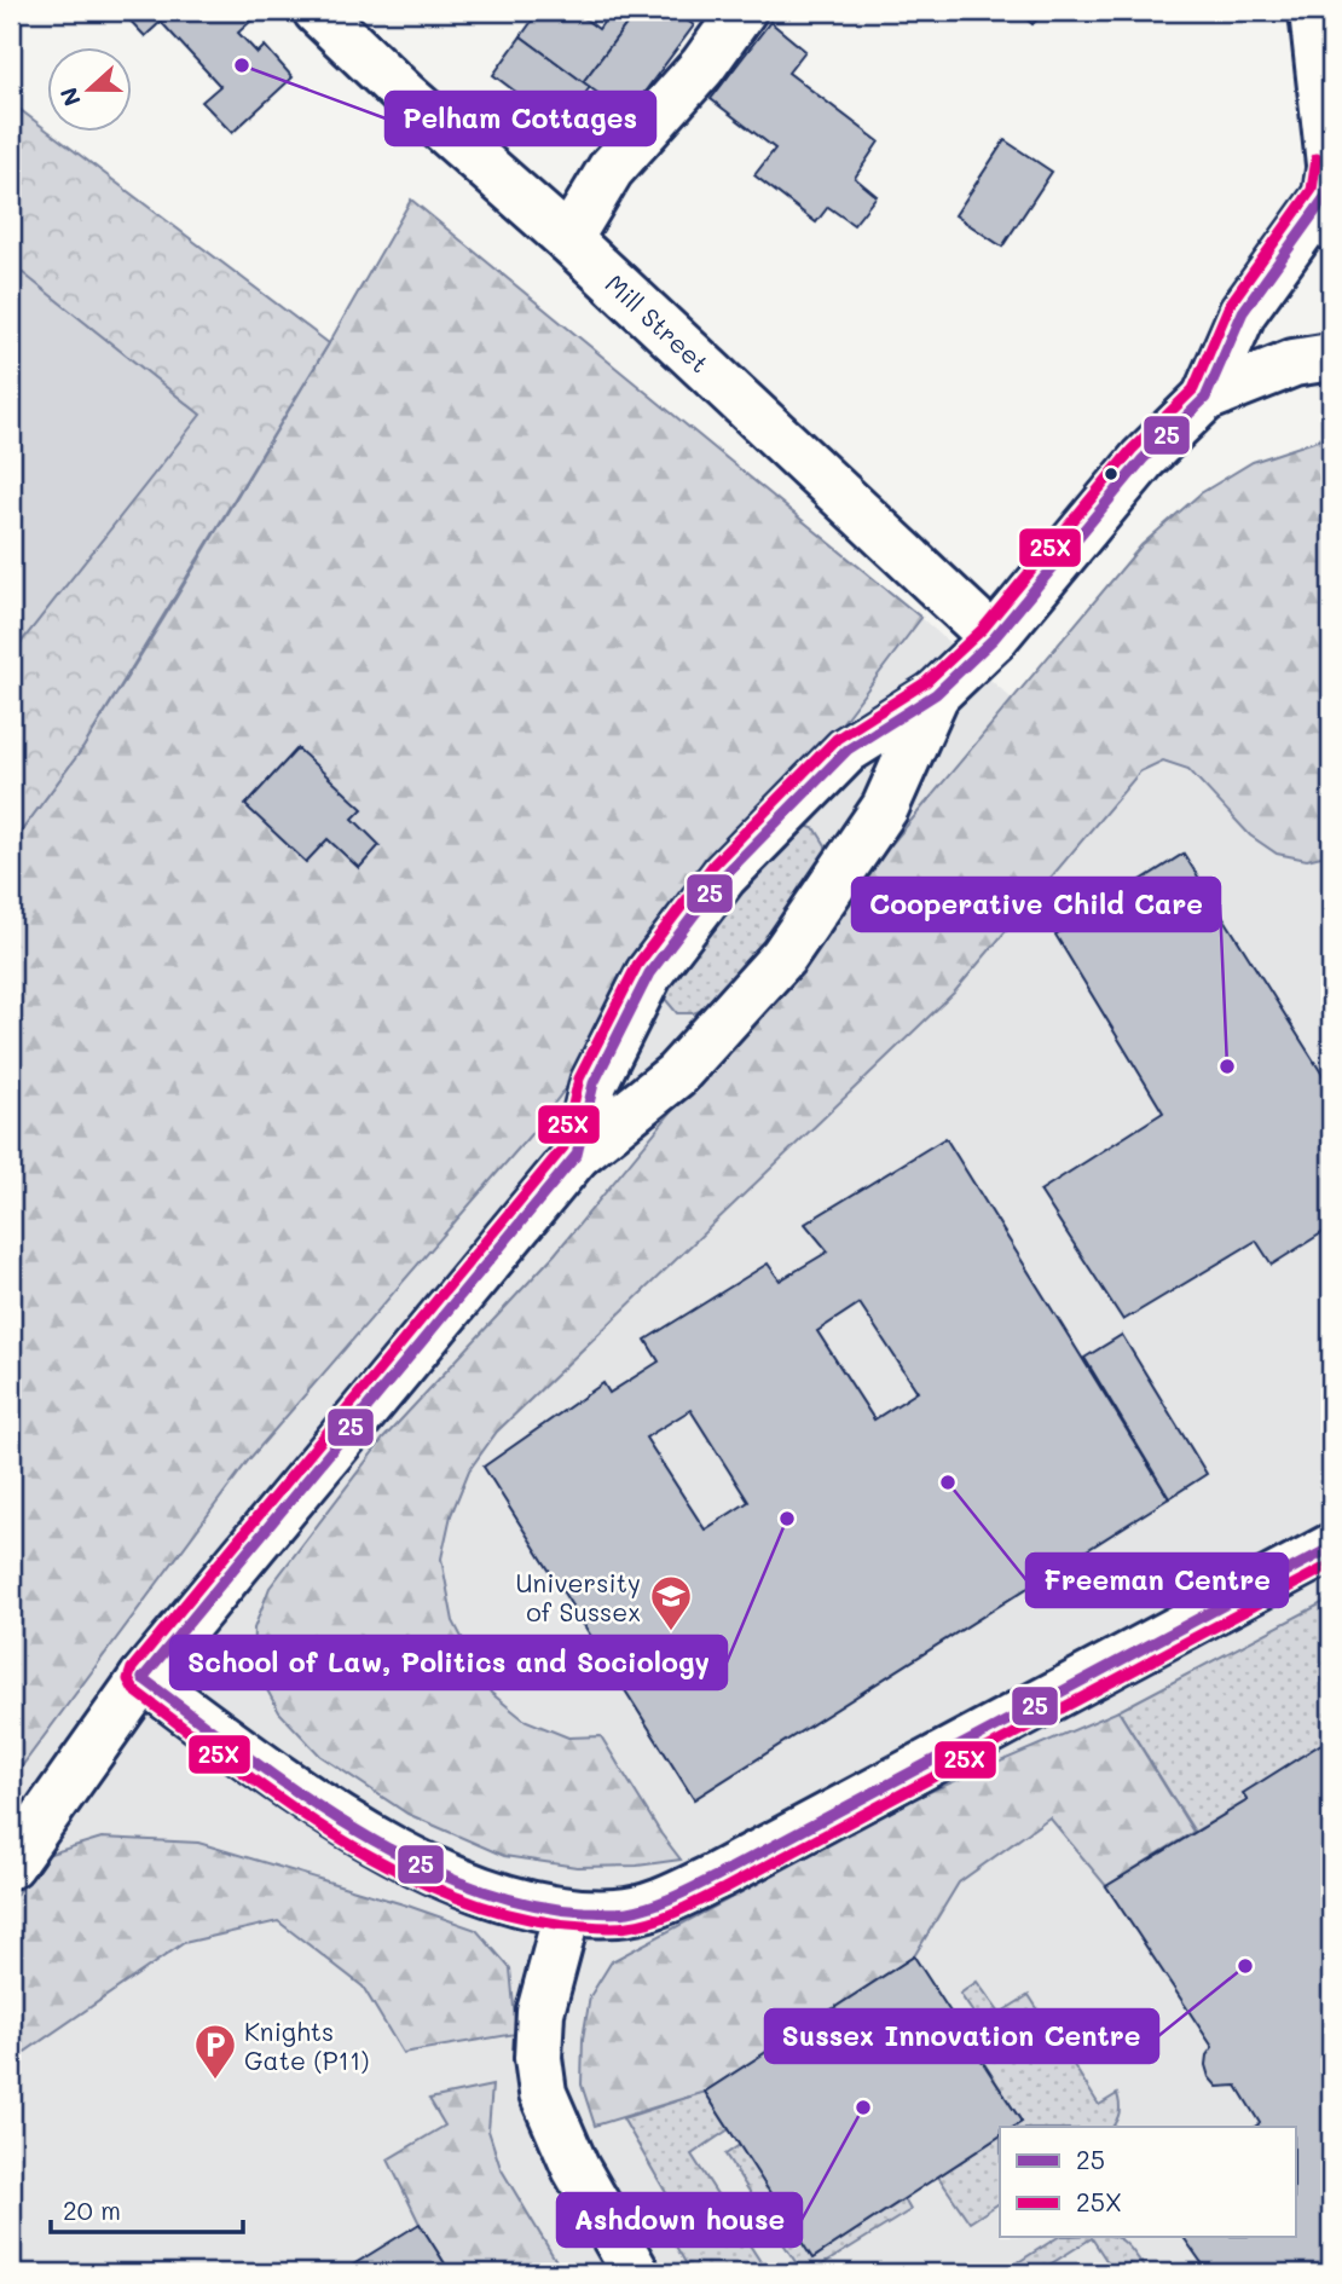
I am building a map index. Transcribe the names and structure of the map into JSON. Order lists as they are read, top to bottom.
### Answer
{
  "streets": {
    "main road": ["Mill Street"]
  },
  "places": {
    "other": [
      "Pelham Cottages",
      "Cooperative Child Care",
      "Freeman Centre",
      "School of Law, Politics and Sociology",
      "Sussex Innovation Centre",
      "Ashdown house"
    ],
    "school or university": ["University of Sussex"],
    "parking": ["Knights Gate (P11)"]
  },
  "lines": ["transit line 25X", "transit line 25"],
  "legend": ["25", "25X"],
  "scale_bar": "20 m",
  "north": "left"
}
